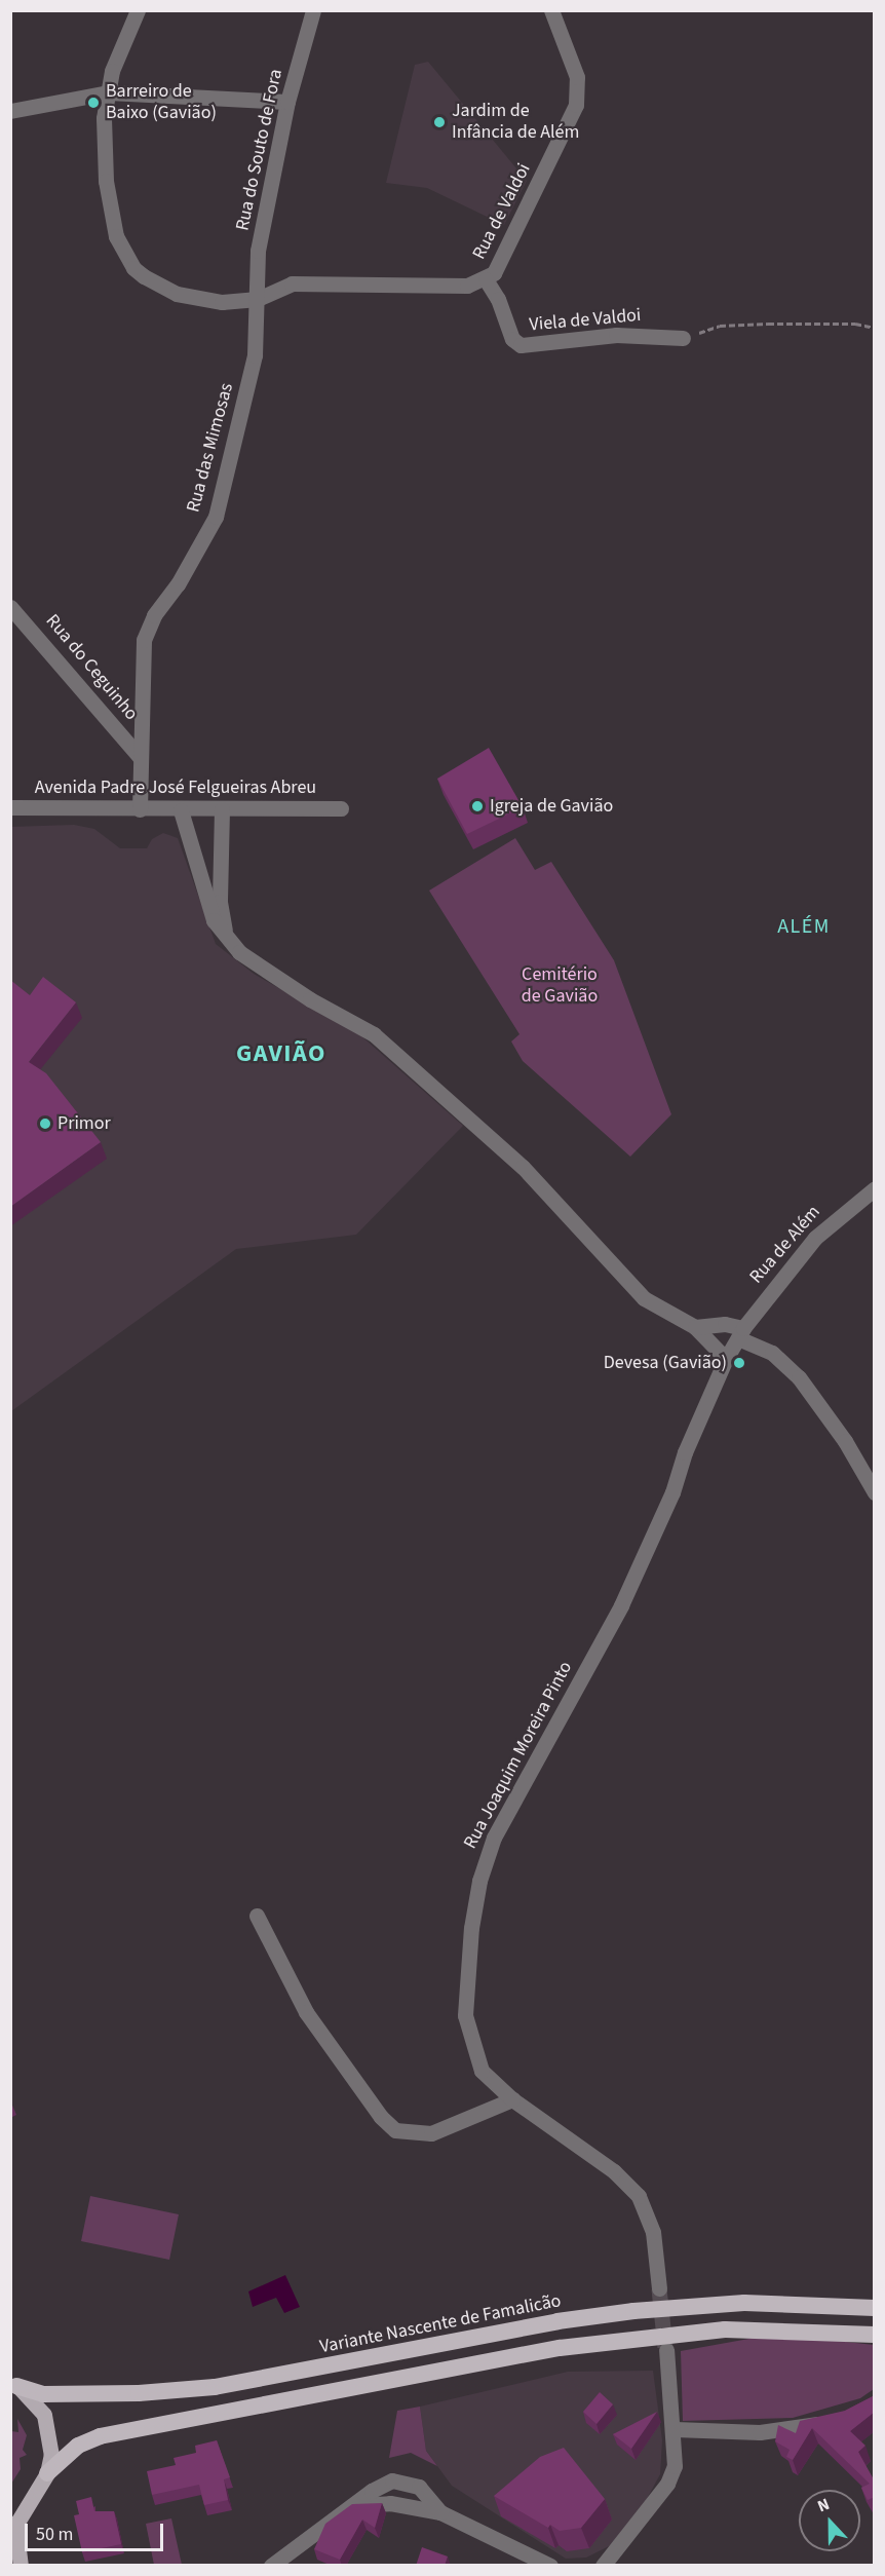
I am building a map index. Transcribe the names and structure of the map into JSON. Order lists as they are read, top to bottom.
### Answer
{
  "streets": {
    "highway": ["Variante Nascente de Famalicão"],
    "street": [
      "Rua do Souto de Fora",
      "Rua de Valdoi",
      "Viela de Valdoi",
      "Rua das Mimosas",
      "Rua do Ceguinho",
      "Avenida Padre José Felgueiras Abreu",
      "Rua de Além",
      "Rua Joaquim Moreira Pinto"
    ]
  },
  "crossings": [
    ["Rua do Souto de Fora", "Rua de Valdoi"],
    ["Rua do Souto de Fora", "Rua das Mimosas"],
    ["Rua de Valdoi", "Viela de Valdoi"],
    ["Rua de Valdoi", "Rua das Mimosas"],
    ["Rua das Mimosas", "Rua do Ceguinho"],
    ["Rua das Mimosas", "Avenida Padre José Felgueiras Abreu"],
    ["Rua de Além", "Rua Joaquim Moreira Pinto"]
  ],
  "districts": ["ALÉM", "GAVIÃO"],
  "parks": ["Cemitério de Gavião"],
  "places": [
    "Barreiro de Baixo (Gavião)",
    "Jardim de Infância de Além",
    "Igreja de Gavião",
    "Primor",
    "Devesa (Gavião)"
  ],
  "scale_bar": "50 m",
  "north": "top"
}
